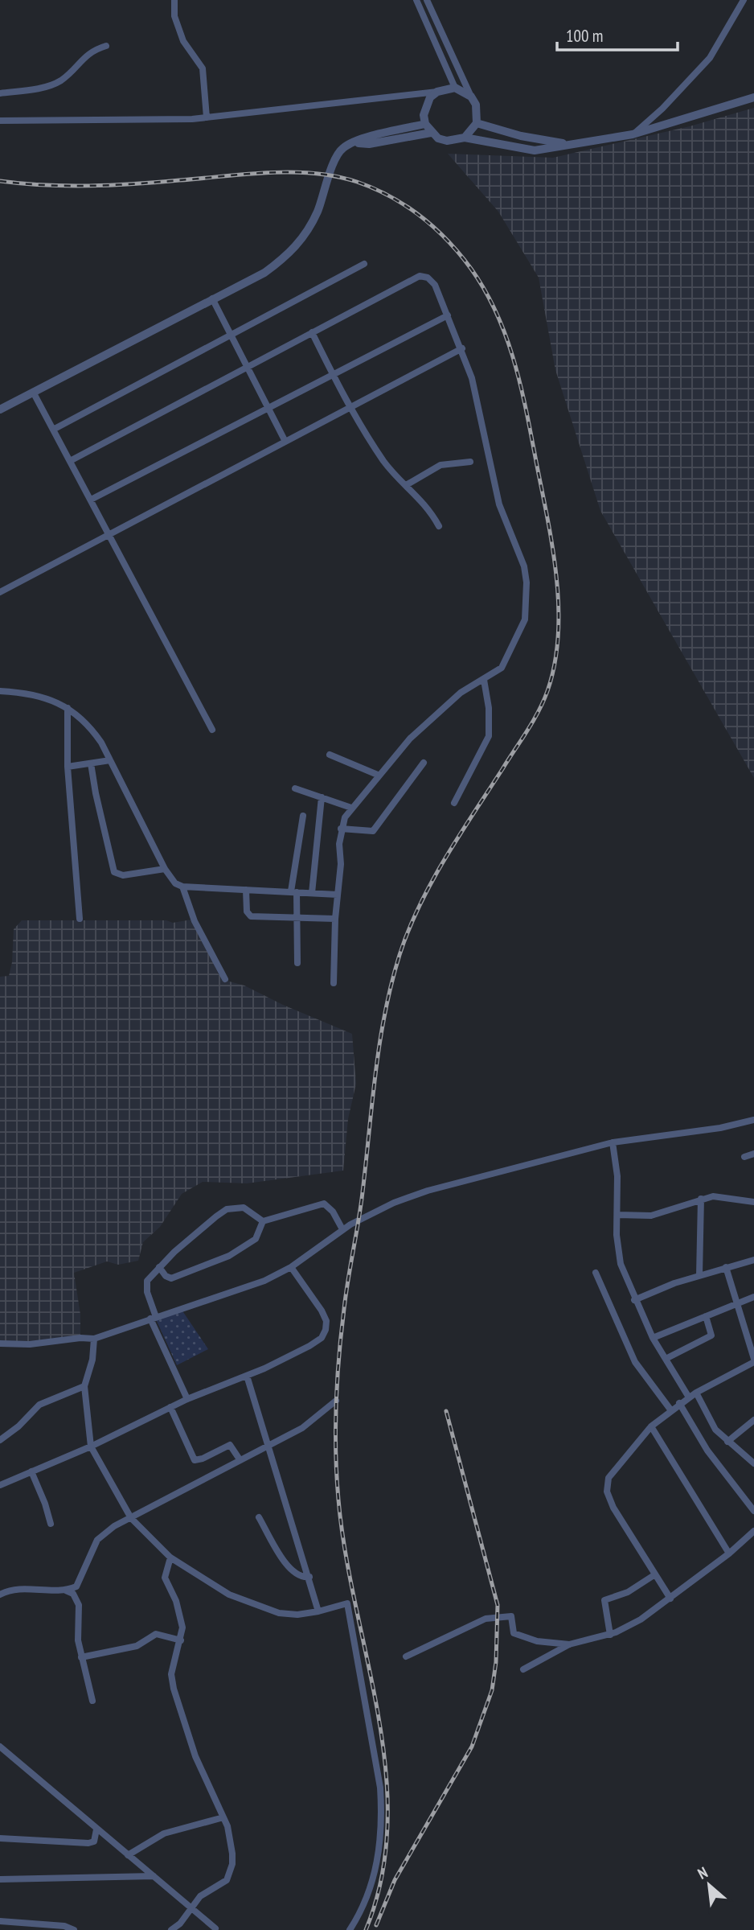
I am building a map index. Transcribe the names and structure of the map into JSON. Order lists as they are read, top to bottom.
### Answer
{
  "scale_bar": "100 m",
  "north": "top left"
}
